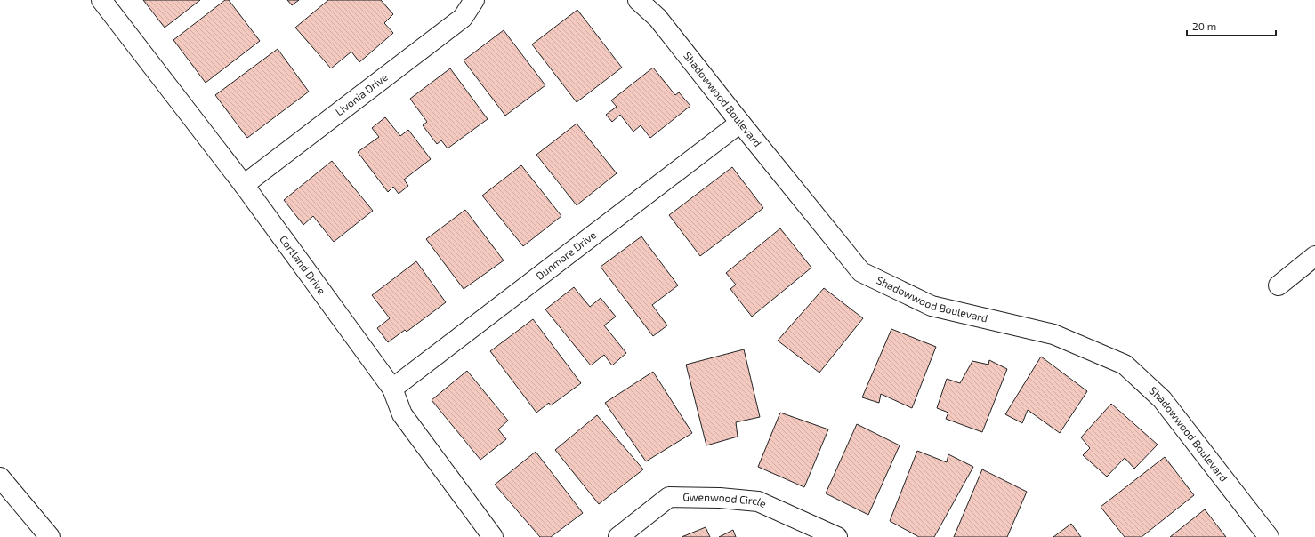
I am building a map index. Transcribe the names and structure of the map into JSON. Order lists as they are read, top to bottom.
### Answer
{
  "streets": {
    "street": [
      "Livonia Drive",
      "Shadowwood Boulevard",
      "Dunmore Drive",
      "Cortland Drive",
      "Gwenwood Circle"
    ]
  },
  "crossings": [
    ["Livonia Drive", "Cortland Drive"],
    ["Shadowwood Boulevard", "Dunmore Drive"],
    ["Dunmore Drive", "Cortland Drive"]
  ],
  "scale_bar": "20 m"
}
